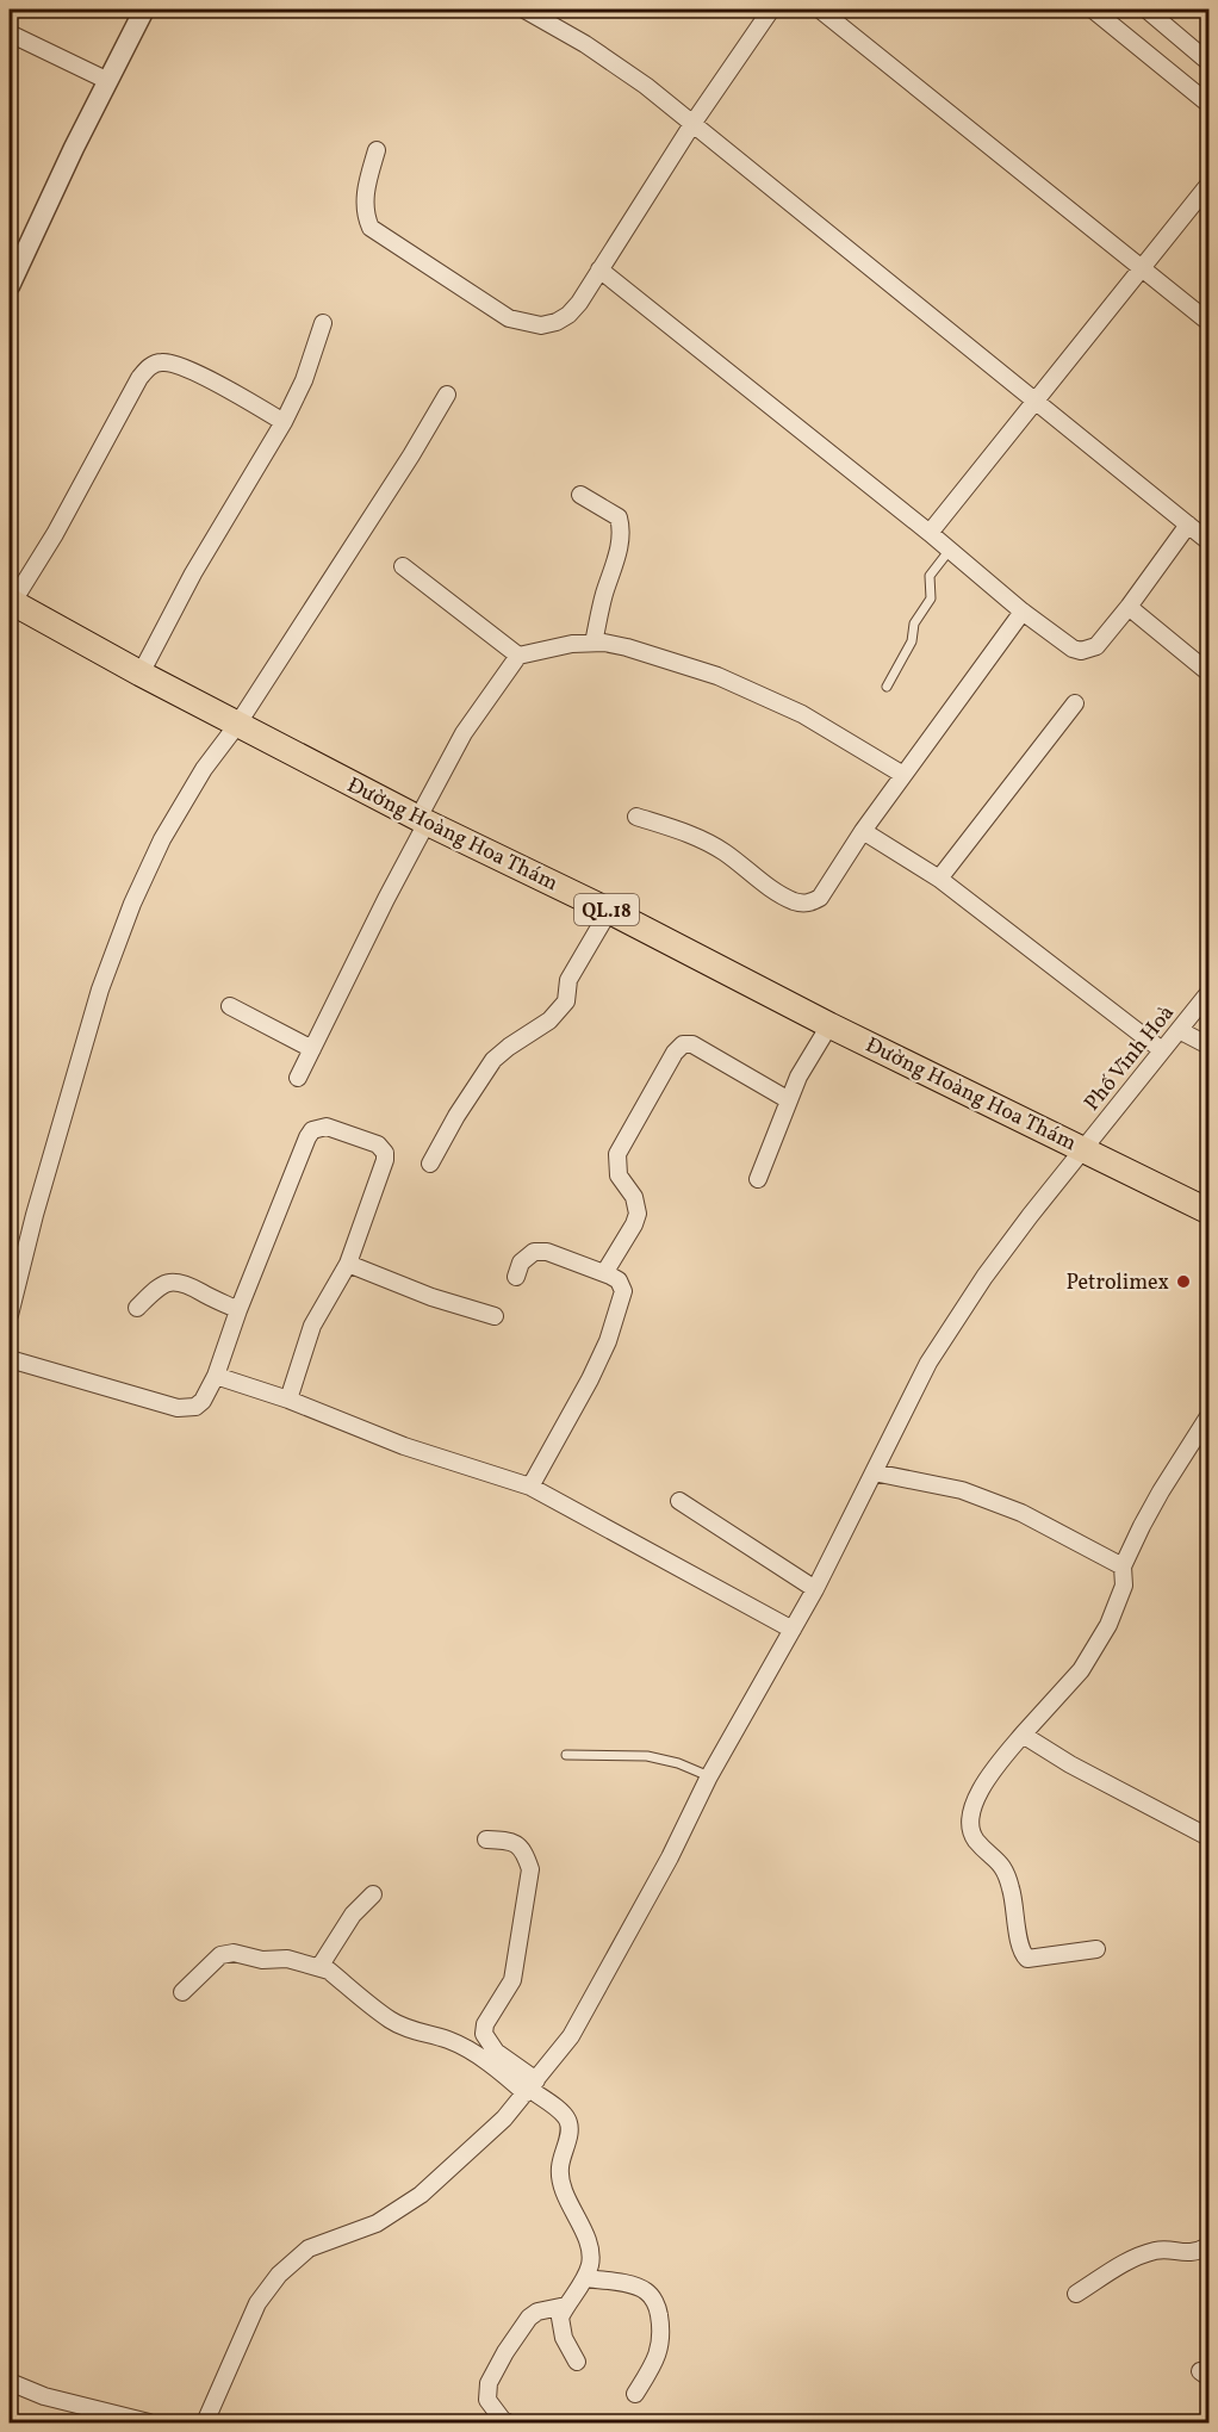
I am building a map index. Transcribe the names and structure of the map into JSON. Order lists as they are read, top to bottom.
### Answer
{
  "streets": {
    "main road": ["Đường Hoàng Hoa Thám", "QL.18"],
    "street": ["Phố Vĩnh Hoà"]
  },
  "crossings": [
    ["Đường Hoàng Hoa Thám", "Phố Vĩnh Hoà"]
  ],
  "places": ["Petrolimex"]
}
